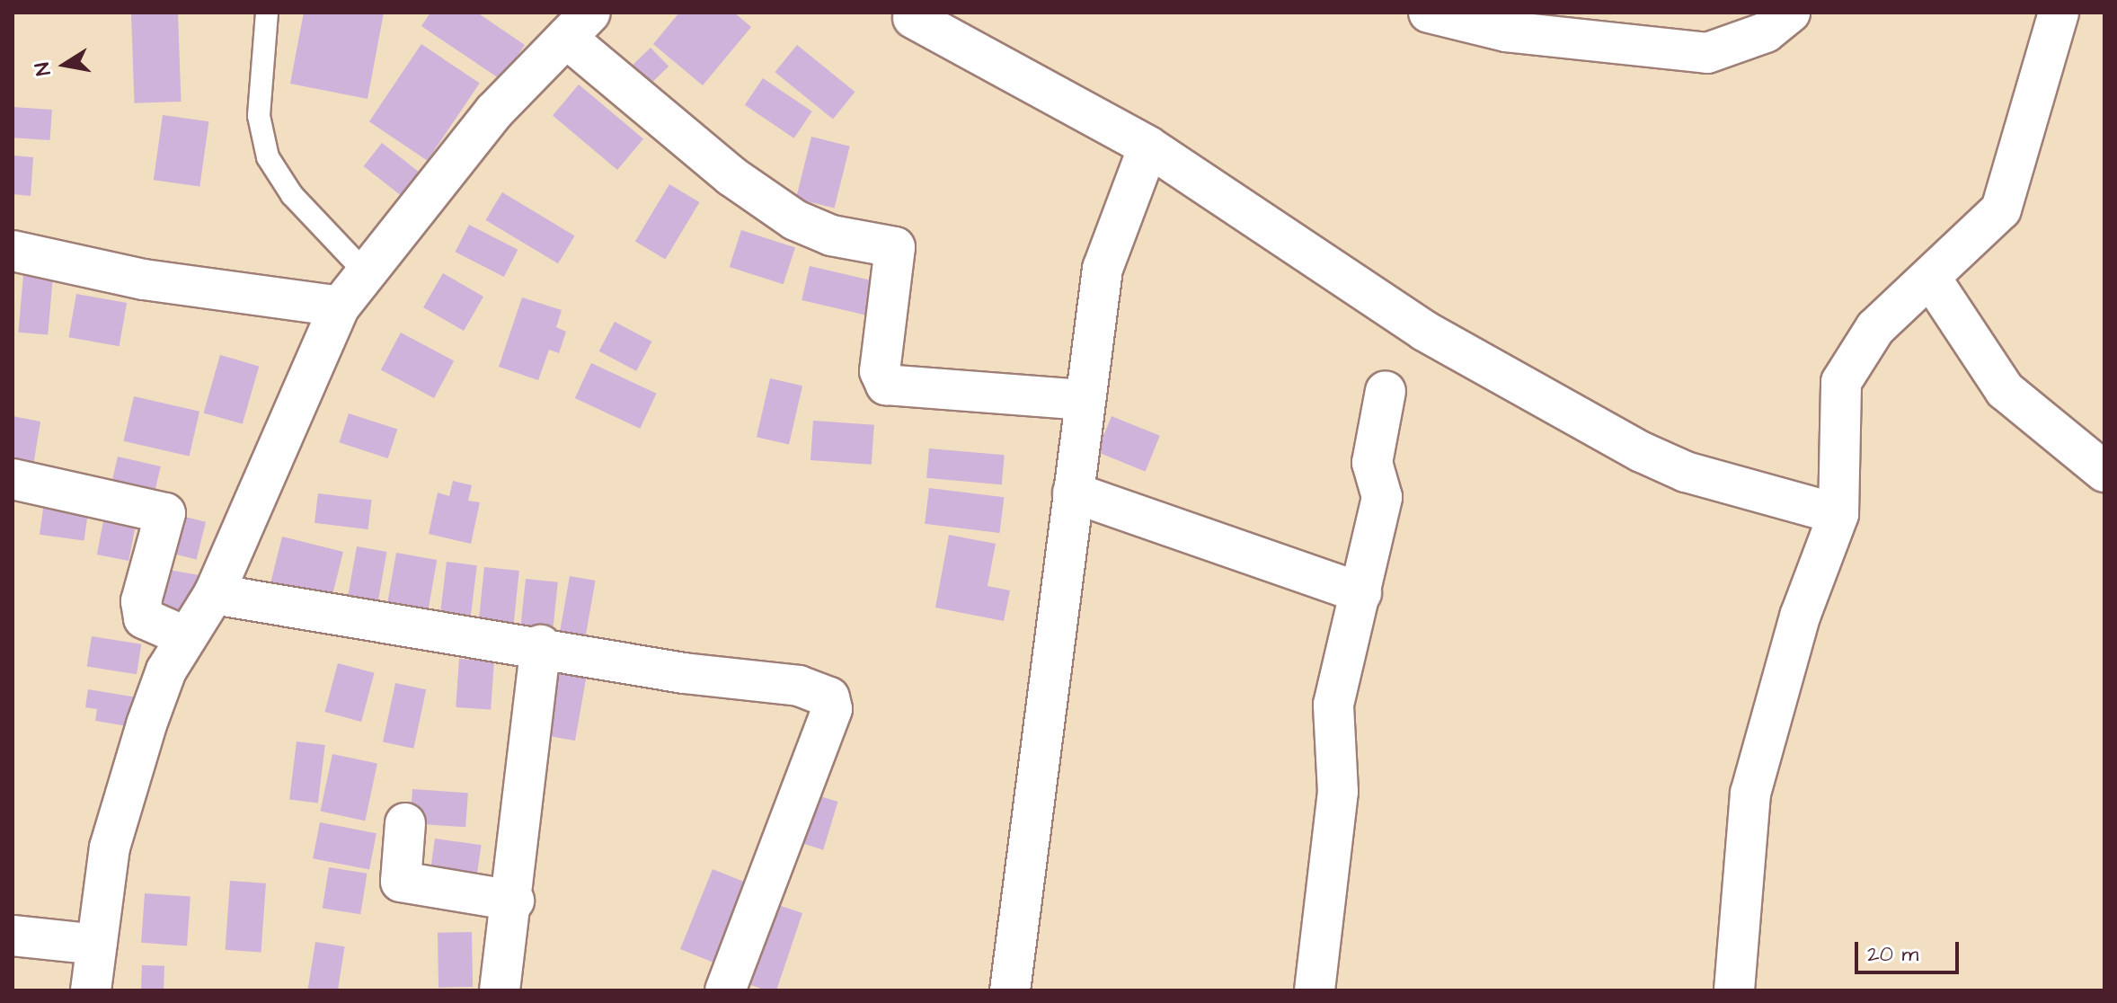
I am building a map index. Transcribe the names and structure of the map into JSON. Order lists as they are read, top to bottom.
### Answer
{
  "scale_bar": "20 m",
  "north": "left"
}
